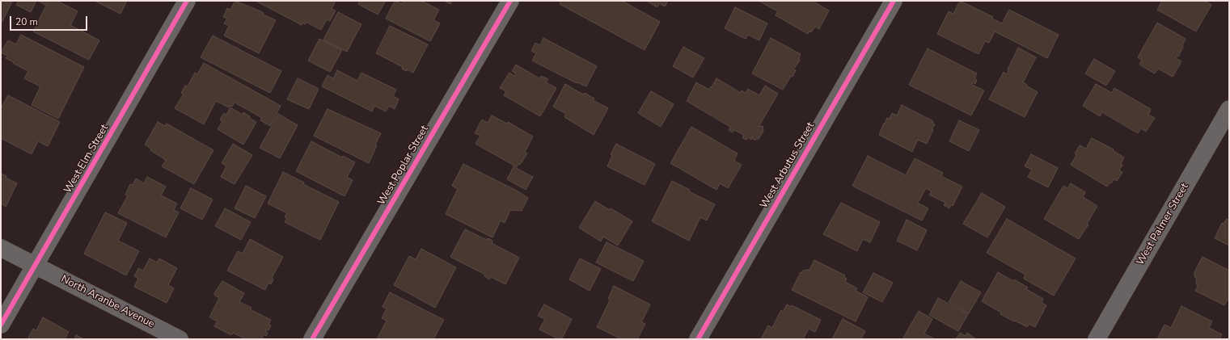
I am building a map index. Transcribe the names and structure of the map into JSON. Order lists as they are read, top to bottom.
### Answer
{
  "streets": {
    "street": [
      "West Elm Street",
      "West Poplar Street",
      "West Arbutus Street",
      "West Palmer Street",
      "North Aranbe Avenue"
    ]
  },
  "crossings": [
    ["West Elm Street", "North Aranbe Avenue"]
  ],
  "scale_bar": "20 m"
}
